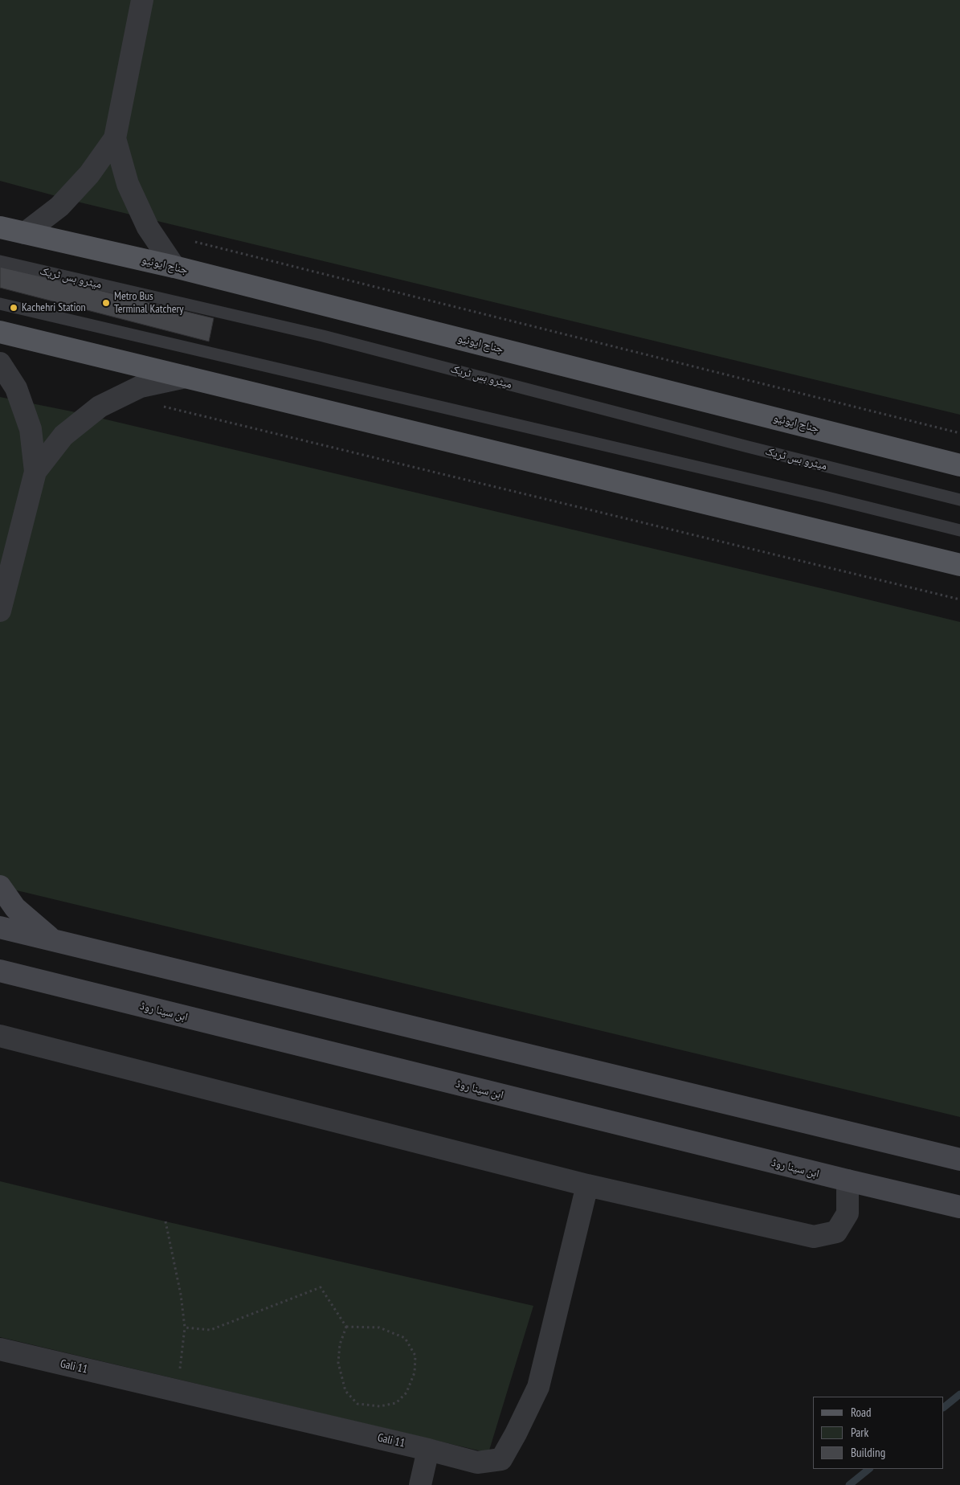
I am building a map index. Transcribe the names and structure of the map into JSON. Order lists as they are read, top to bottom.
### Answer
{
  "streets": {
    "main road": ["جناح ایونیو", "ابن سینا روڈ"],
    "street": ["Gali 11"],
    "lane": ["میٹرو بس ٹریک"]
  },
  "places": ["Metro Bus Terminal Katchery", "Kachehri Station"],
  "legend": ["Road", "Park", "Building"]
}
